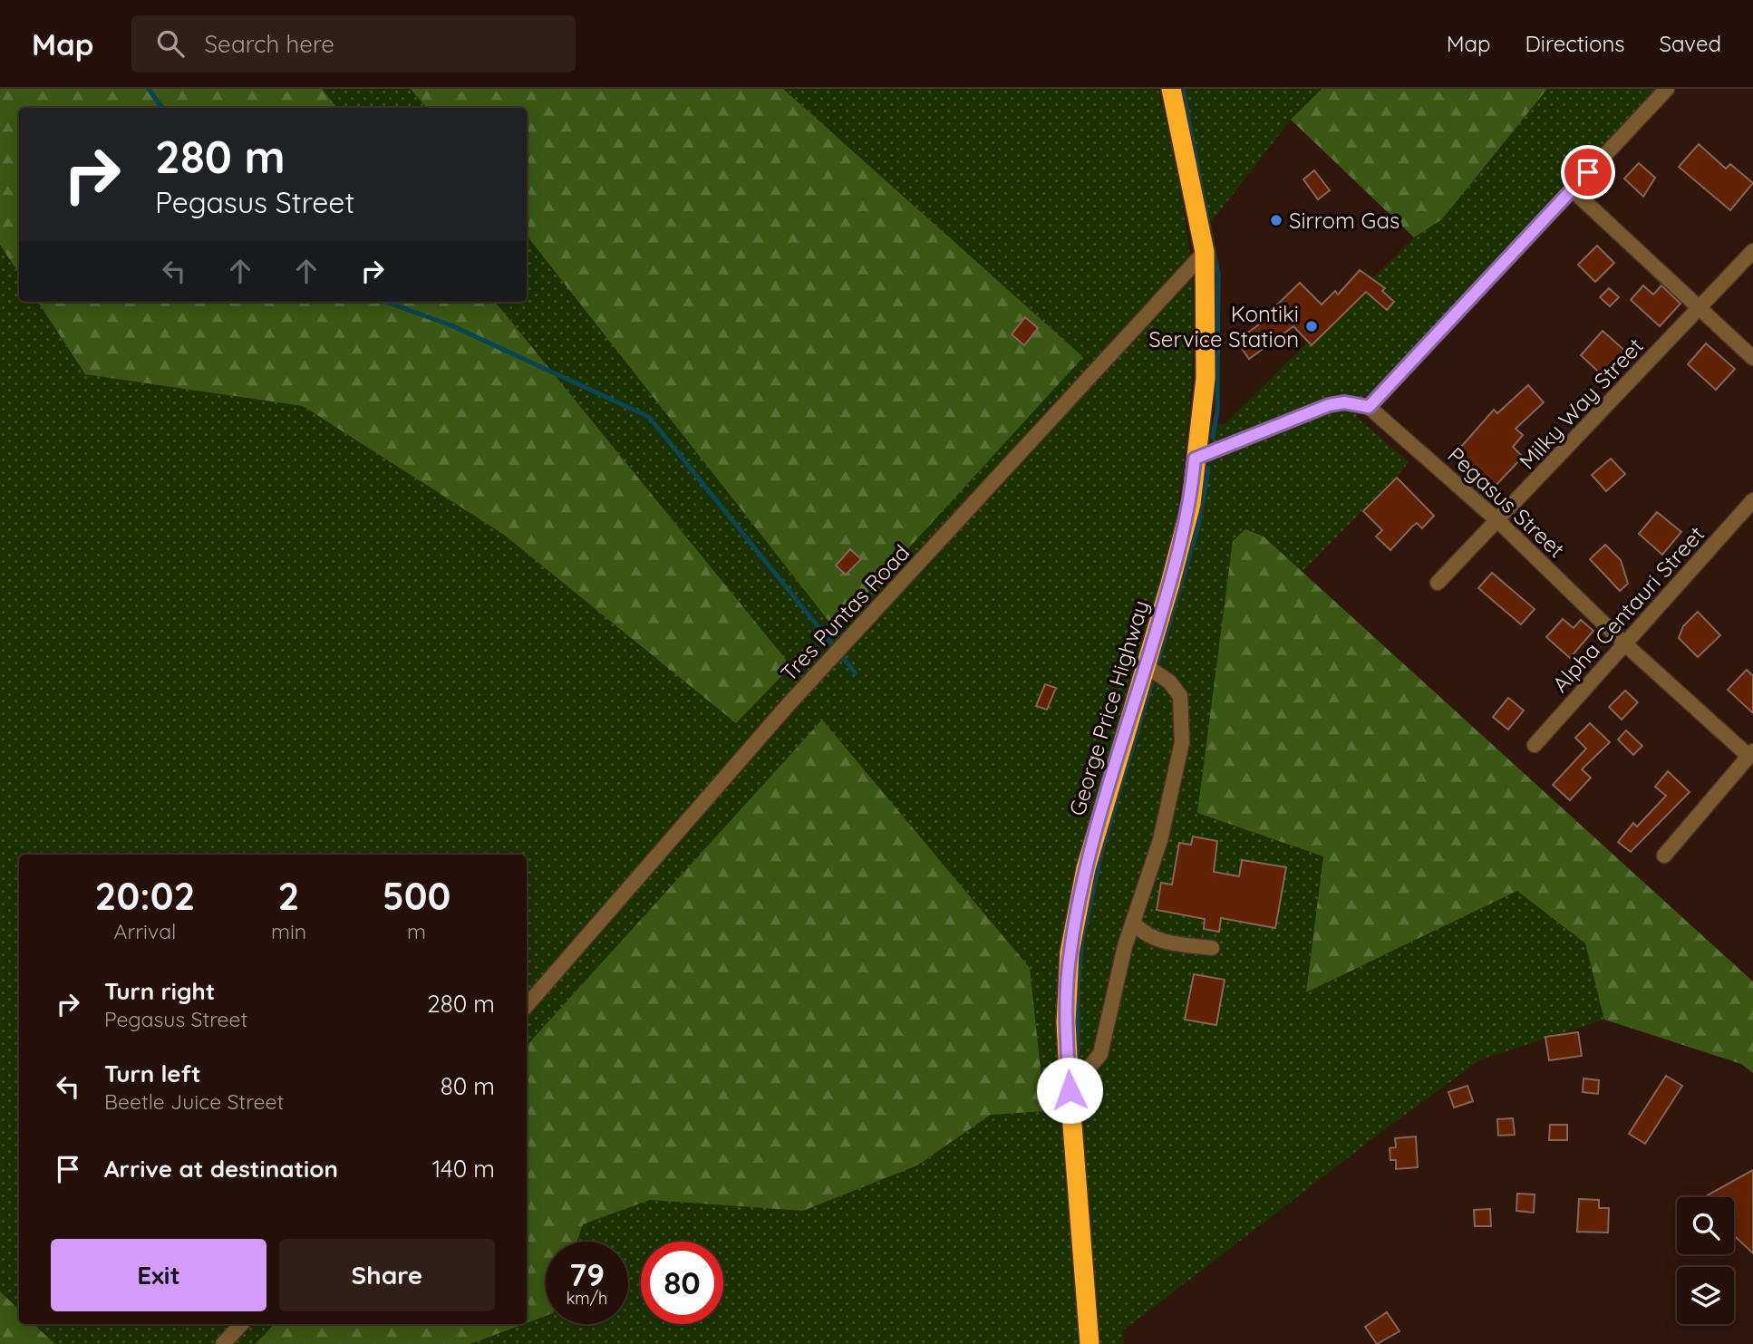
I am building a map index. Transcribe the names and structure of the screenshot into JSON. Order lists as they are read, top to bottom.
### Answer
{
  "streets": {
    "highway": ["George Price Highway"],
    "street": [
      "Milky Way Street",
      "Pegasus Street",
      "Alpha Centauri Street",
      "Tres Puntas Road"
    ]
  },
  "crossings": [
    ["Milky Way Street", "Pegasus Street"],
    ["Pegasus Street", "Alpha Centauri Street"],
    ["Tres Puntas Road", "George Price Highway"]
  ],
  "places": ["Sirrom Gas", "Kontiki Service Station"],
  "page": {
    "header": "Map",
    "search": "Search here",
    "nav": ["Map", "Directions", "Saved"],
    "turn": ["280 m", "Pegasus Street"],
    "eta": [
      "20:02",
      "Arrival",
      "2",
      "min",
      "500",
      "m"
    ],
    "list": [
      {
        "name": "Turn right",
        "note": "Pegasus Street",
        "value": "280 m"
      },
      {
        "name": "Turn left",
        "note": "Beetle Juice Street",
        "value": "80 m"
      },
      {
        "name": "Arrive at destination",
        "value": "140 m"
      }
    ],
    "buttons": ["Exit", "Share"],
    "speed": "79 km/h",
    "limit": "80"
  }
}
